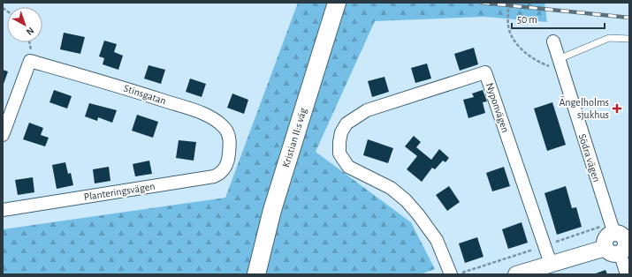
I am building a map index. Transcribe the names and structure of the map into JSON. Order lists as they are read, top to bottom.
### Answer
{
  "streets": {
    "main road": ["Kristian II:s väg"],
    "street": [
      "Stinsgatan",
      "Nyponvägen",
      "Södra vägen",
      "Planteringsvägen"
    ]
  },
  "crossings": [
    ["Stinsgatan", "Planteringsvägen"]
  ],
  "places": {
    "health": ["Ängelholms sjukhus"]
  },
  "scale_bar": "50 m",
  "north": "bottom right"
}
